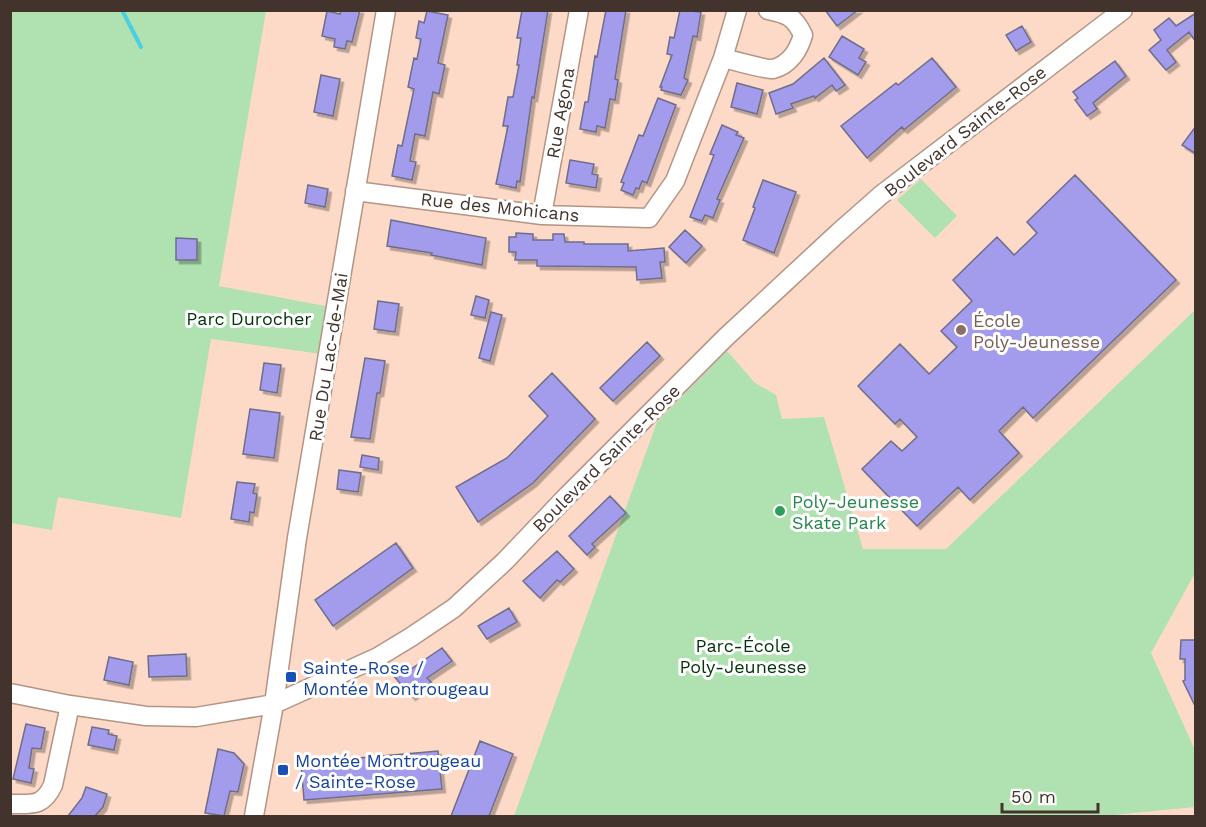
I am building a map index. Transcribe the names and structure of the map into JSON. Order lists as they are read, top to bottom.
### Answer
{
  "streets": {
    "street": [
      "Rue Agona",
      "Boulevard Sainte-Rose",
      "Rue des Mohicans",
      "Rue Du Lac-de-Mai"
    ]
  },
  "crossings": [
    ["Rue Agona", "Rue des Mohicans"],
    ["Boulevard Sainte-Rose", "Rue Du Lac-de-Mai"],
    ["Rue des Mohicans", "Rue Du Lac-de-Mai"]
  ],
  "parks": ["Parc Durocher", "Parc-École Poly-Jeunesse"],
  "places": {
    "other": ["École Poly-Jeunesse", "Poly-Jeunesse Skate Park"],
    "transit": ["Sainte-Rose / Montée Montrougeau", "Montée Montrougeau / Sainte-Rose"]
  },
  "scale_bar": "50 m"
}
